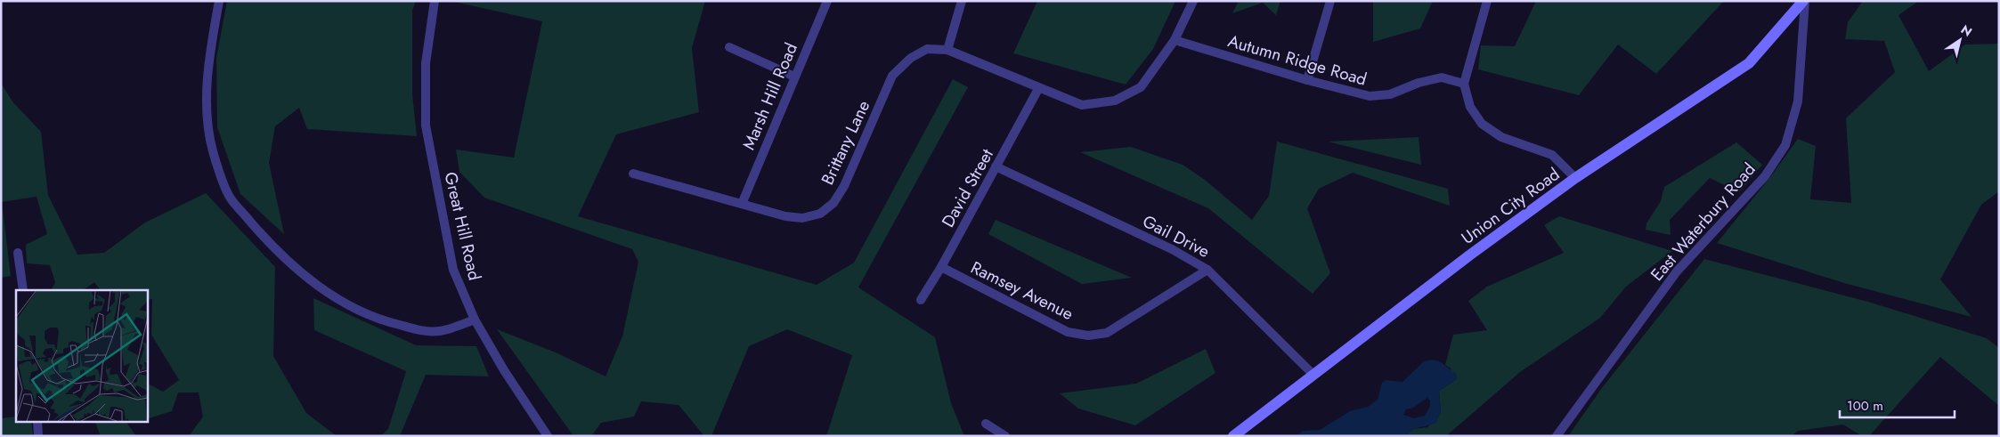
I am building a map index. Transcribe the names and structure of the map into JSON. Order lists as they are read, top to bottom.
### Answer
{
  "streets": {
    "main road": ["Union City Road"],
    "street": [
      "Autumn Ridge Road",
      "Marsh Hill Road",
      "Brittany Lane",
      "David Street",
      "East Waterbury Road",
      "Great Hill Road",
      "Gail Drive",
      "Ramsey Avenue"
    ]
  },
  "crossings": [
    ["Autumn Ridge Road", "Brittany Lane"],
    ["Marsh Hill Road", "Brittany Lane"],
    ["Brittany Lane", "David Street"],
    ["David Street", "Gail Drive"],
    ["David Street", "Ramsey Avenue"],
    ["Union City Road", "East Waterbury Road"],
    ["Union City Road", "Gail Drive"],
    ["Gail Drive", "Ramsey Avenue"]
  ],
  "scale_bar": "100 m",
  "north": "top right"
}
